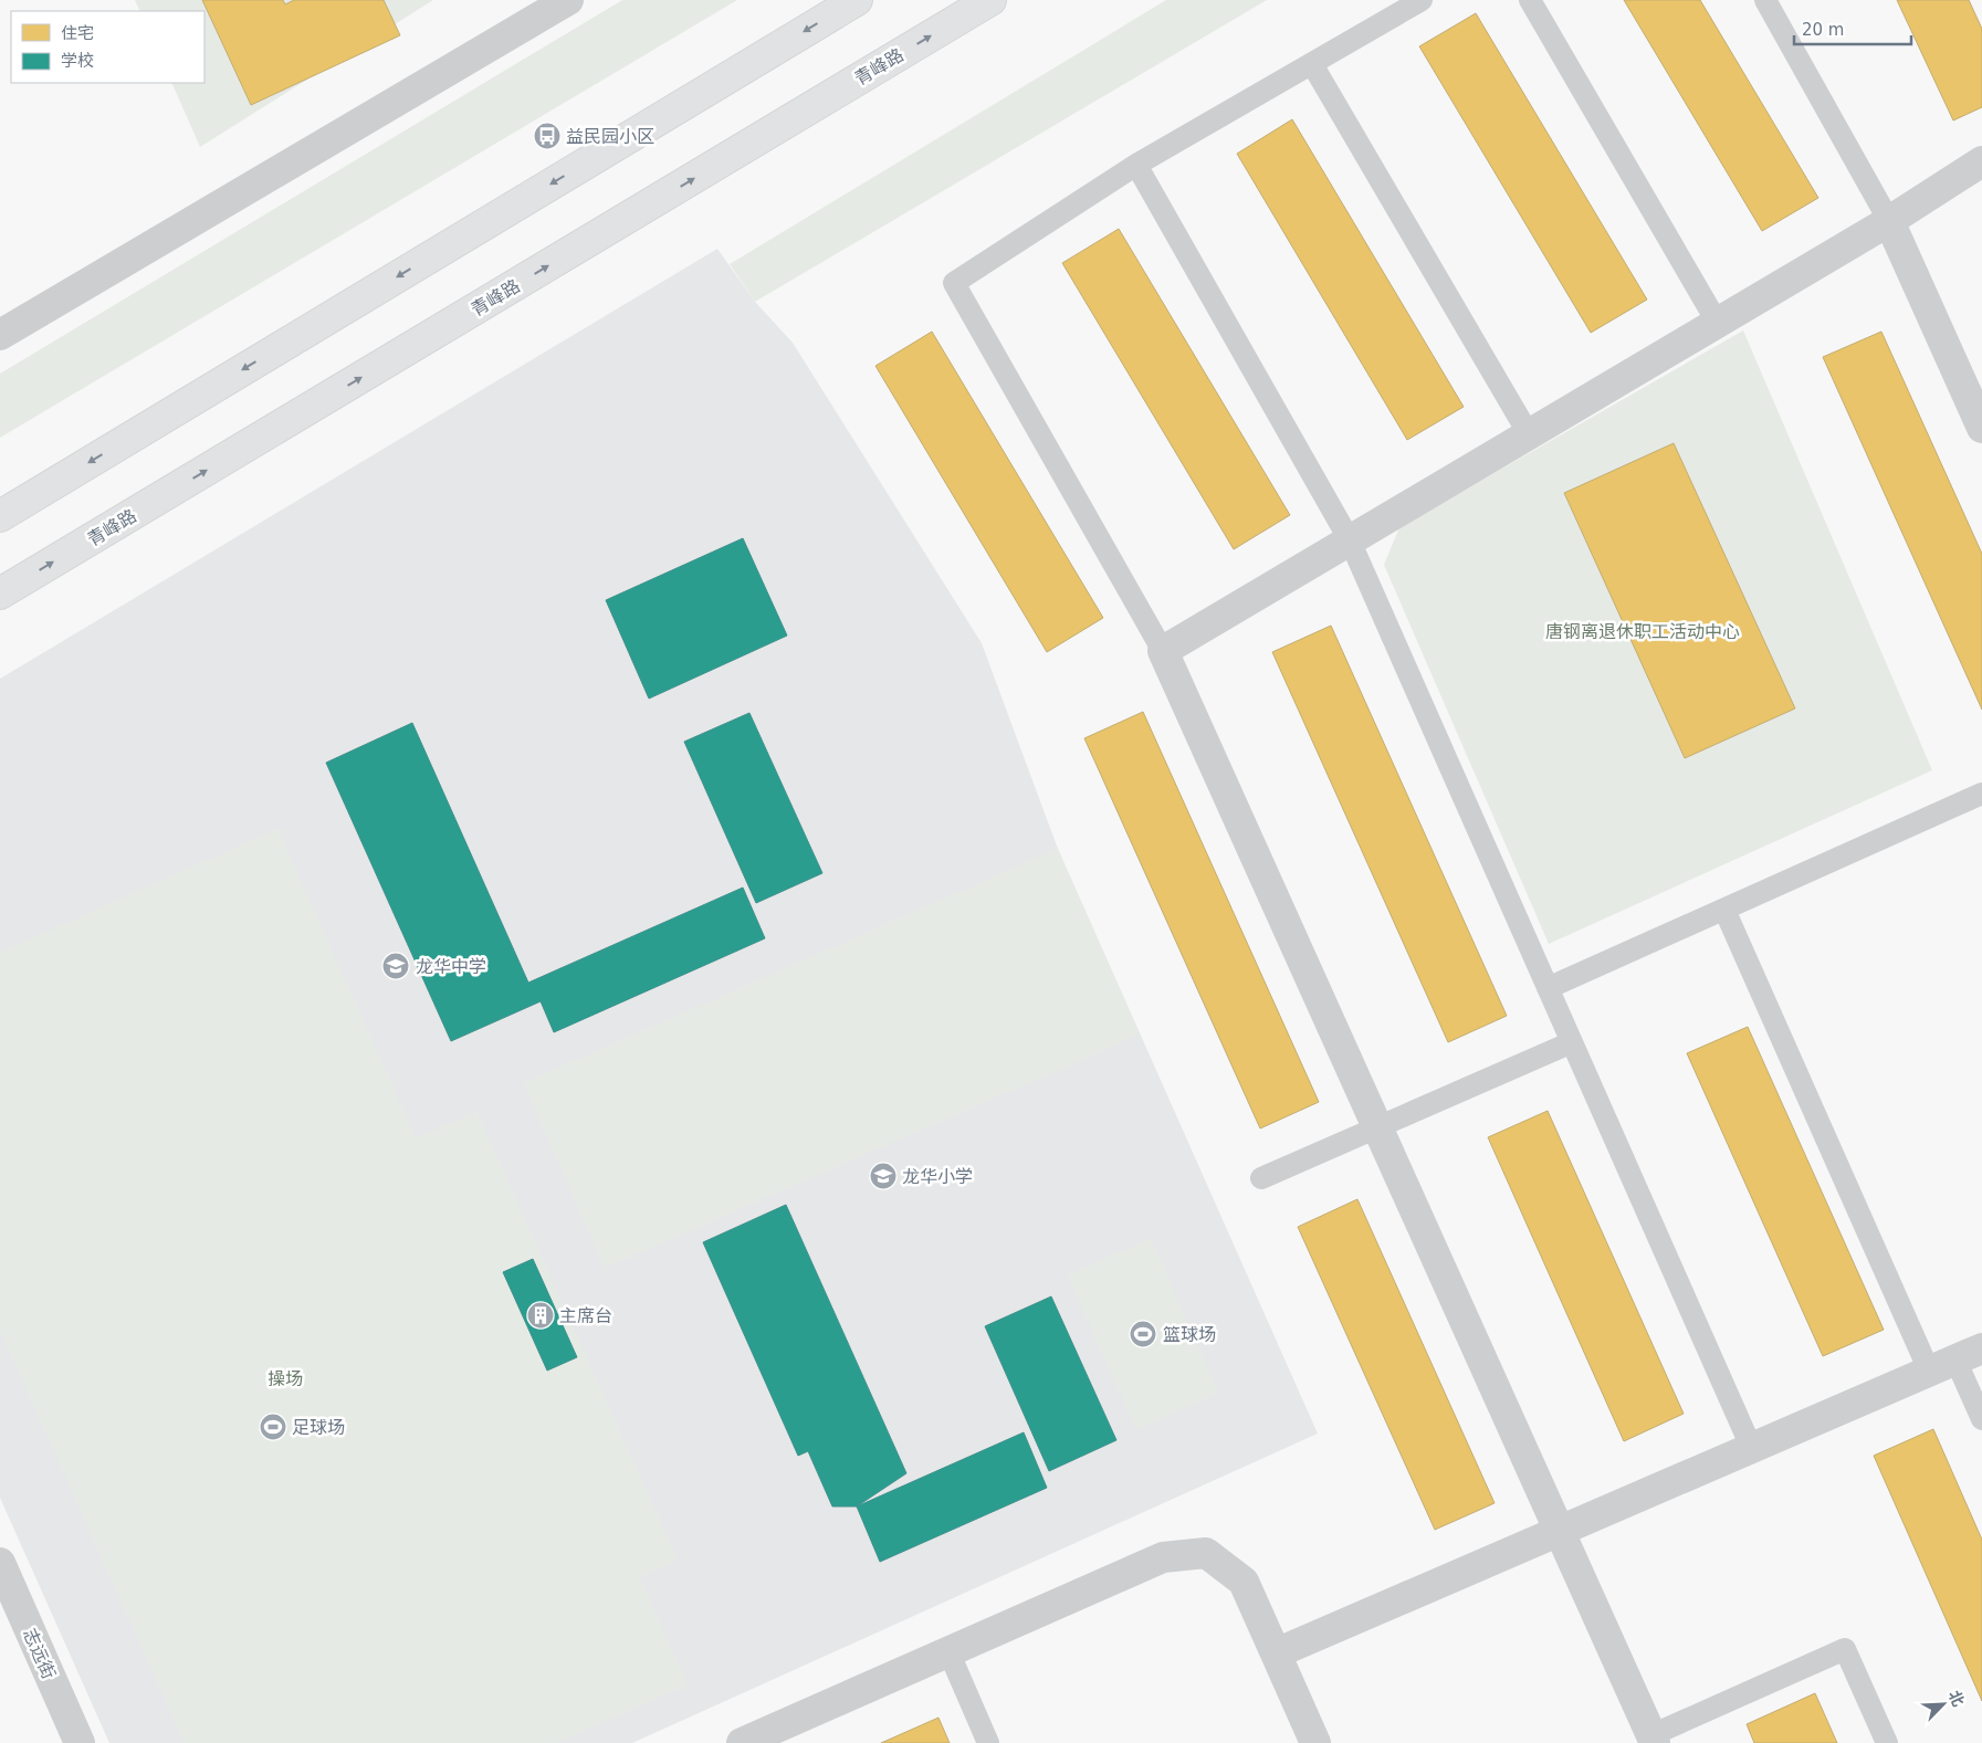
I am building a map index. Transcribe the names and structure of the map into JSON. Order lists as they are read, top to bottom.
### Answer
{
  "streets": {
    "main road": ["青峰路"],
    "street": ["志远街"]
  },
  "parks": ["唐钢离退休职工活动中心", "操场"],
  "places": {
    "bus stop": ["益民园小区"],
    "school or university": ["龙华中学", "龙华小学"],
    "building": ["主席台"],
    "sports": ["篮球场", "足球场"]
  },
  "legend": ["住宅", "学校"],
  "scale_bar": "20 m",
  "north": "top right"
}
